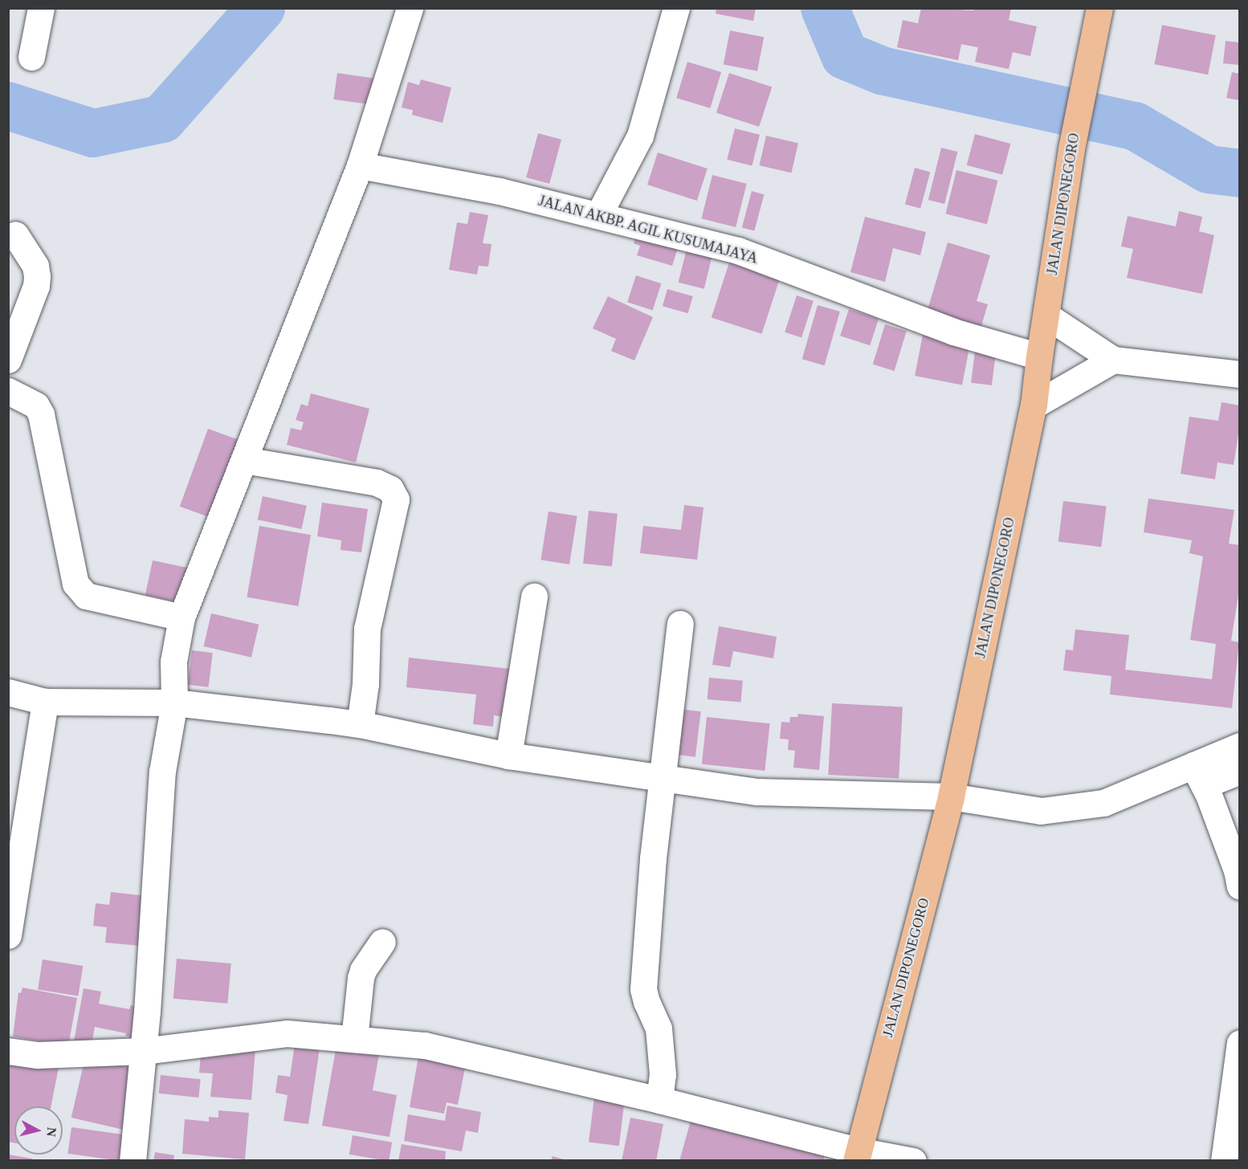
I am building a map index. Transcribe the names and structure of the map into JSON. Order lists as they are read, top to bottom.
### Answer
{
  "streets": {
    "main road": ["JALAN DIPONEGORO"],
    "street": ["JALAN AKBP. AGIL KUSUMAJAYA"]
  },
  "crossings": [
    ["JALAN DIPONEGORO", "JALAN AKBP. AGIL KUSUMAJAYA"]
  ],
  "north": "right"
}
